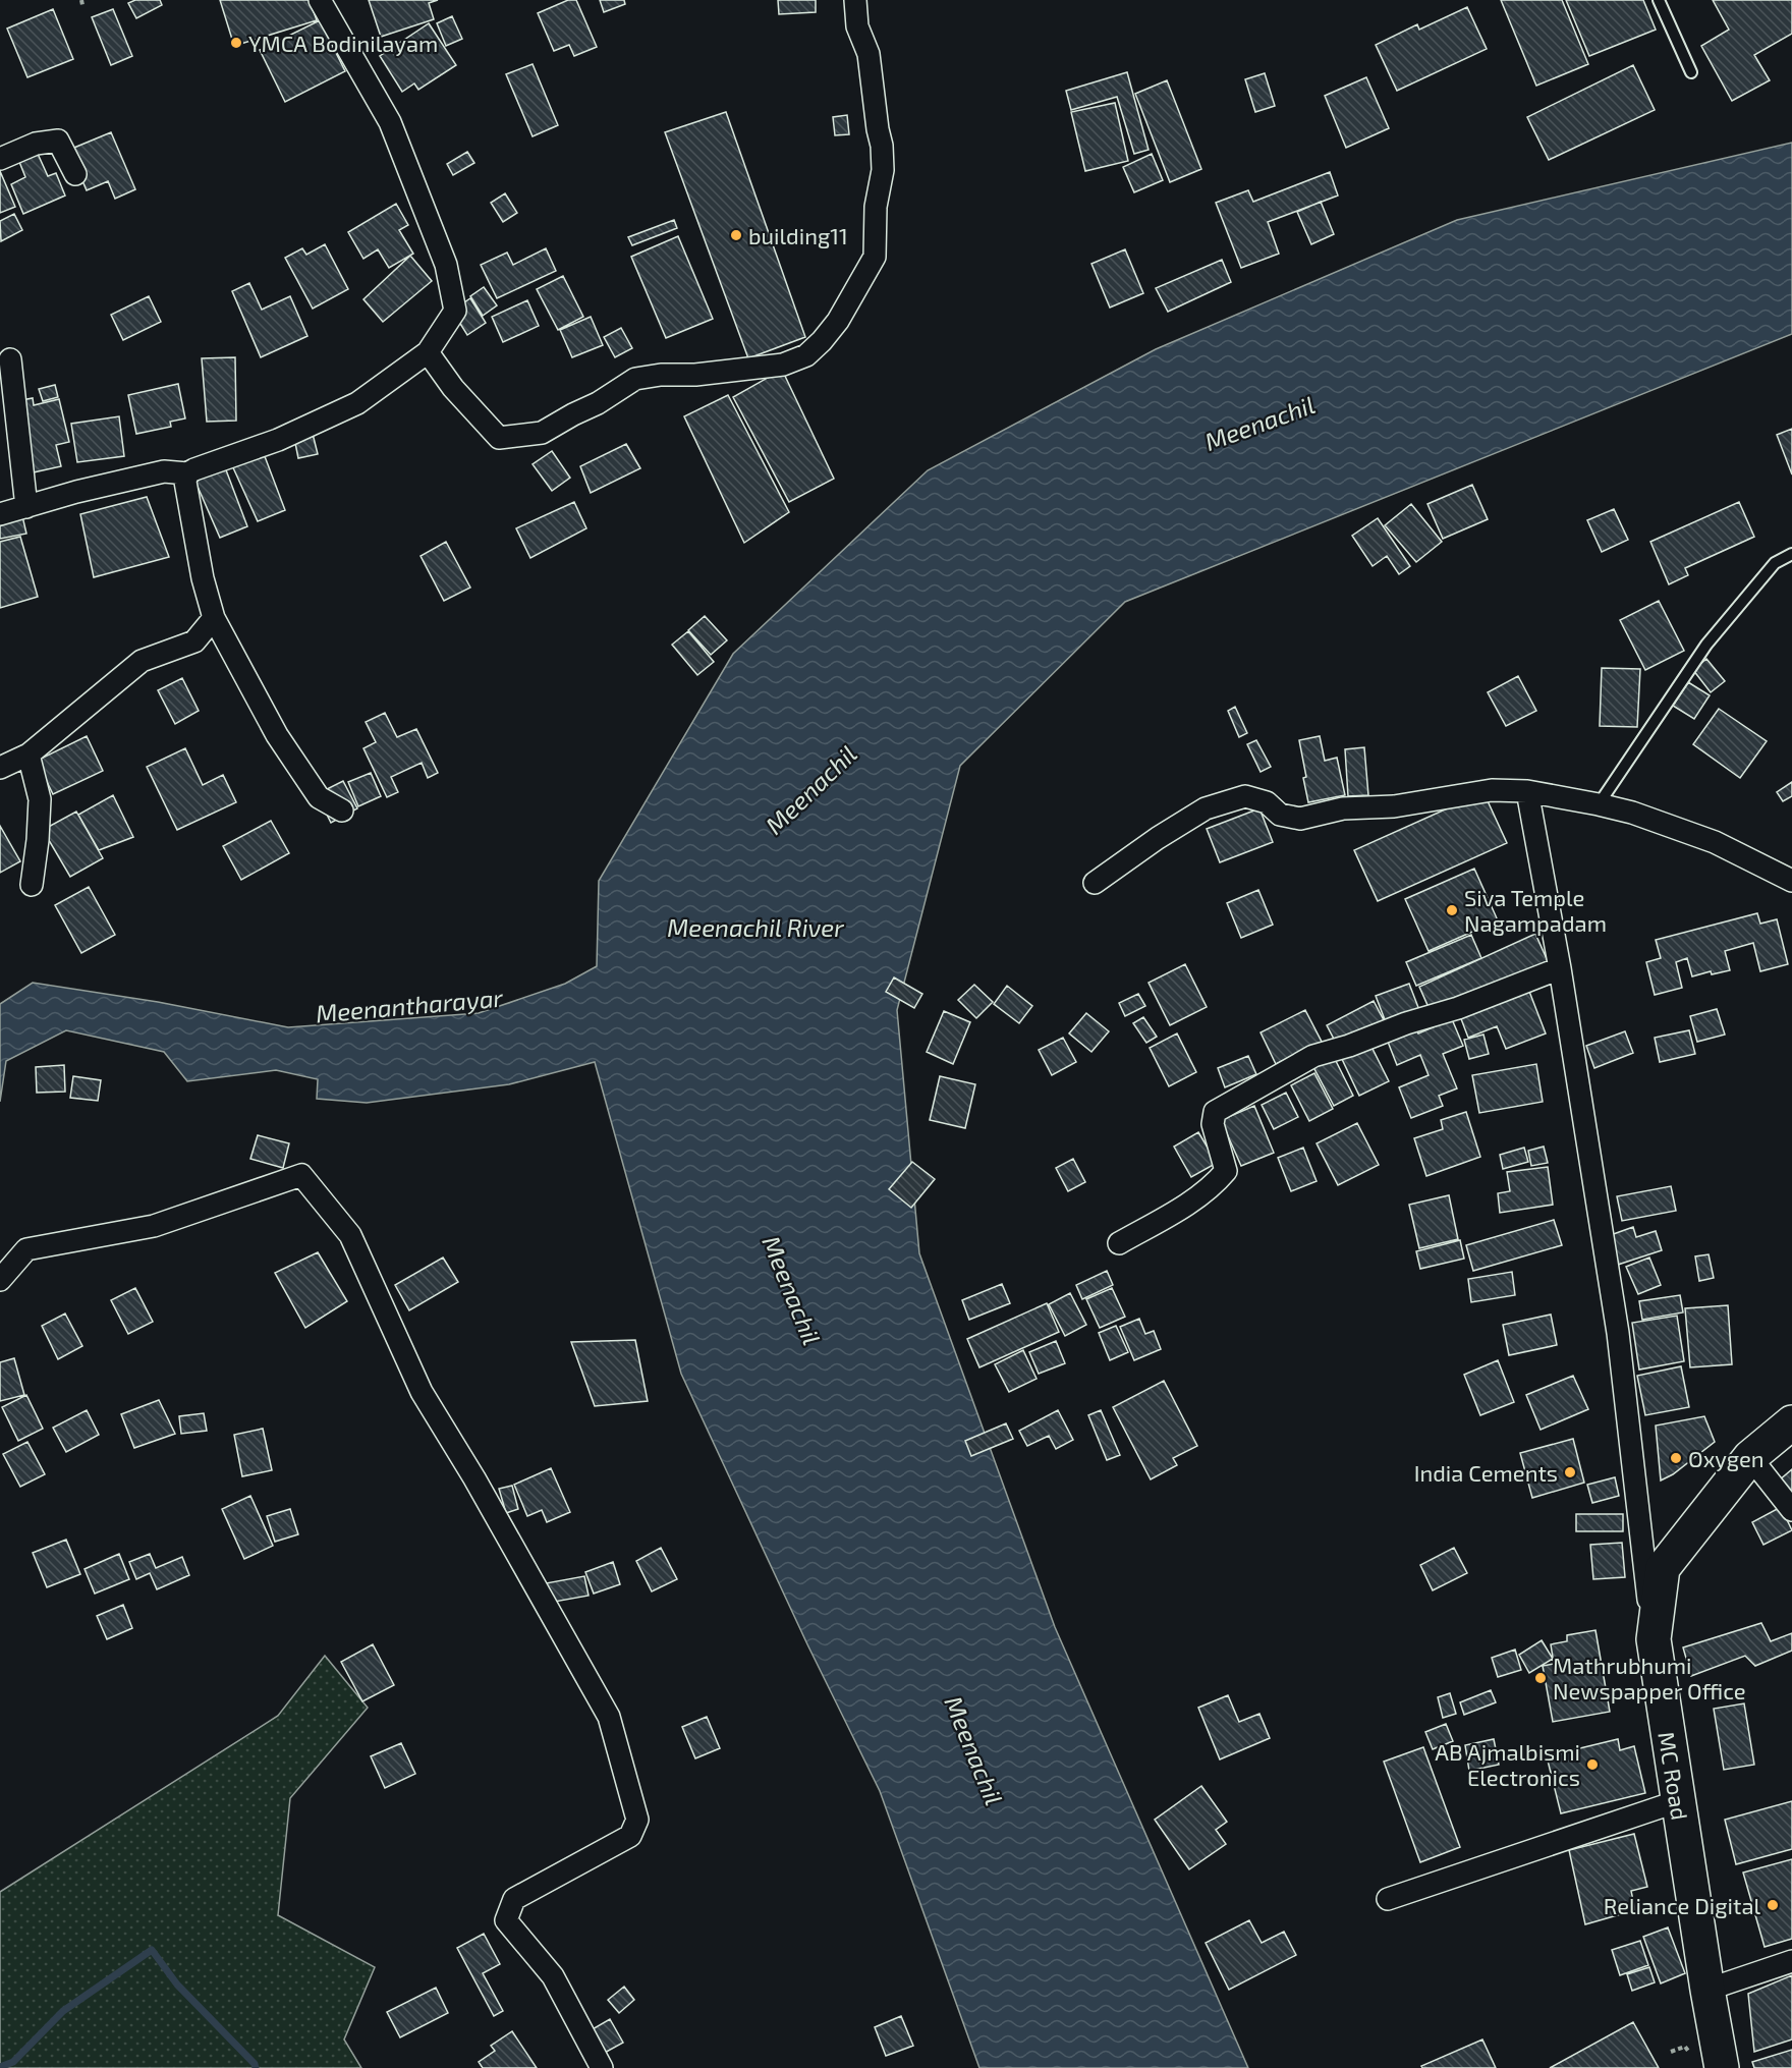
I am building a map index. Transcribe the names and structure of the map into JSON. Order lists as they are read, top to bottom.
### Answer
{
  "streets": {
    "main road": ["MC Road"]
  },
  "water": ["Meenachil", "Meenachil River", "Meenantharayar"],
  "places": [
    "YMCA Bodinilayam",
    "building11",
    "Siva Temple Nagampadam",
    "Oxygen",
    "India Cements",
    "Mathrubhumi Newspapper Office",
    "AB Ajmalbismi Electronics",
    "Reliance Digital"
  ]
}
